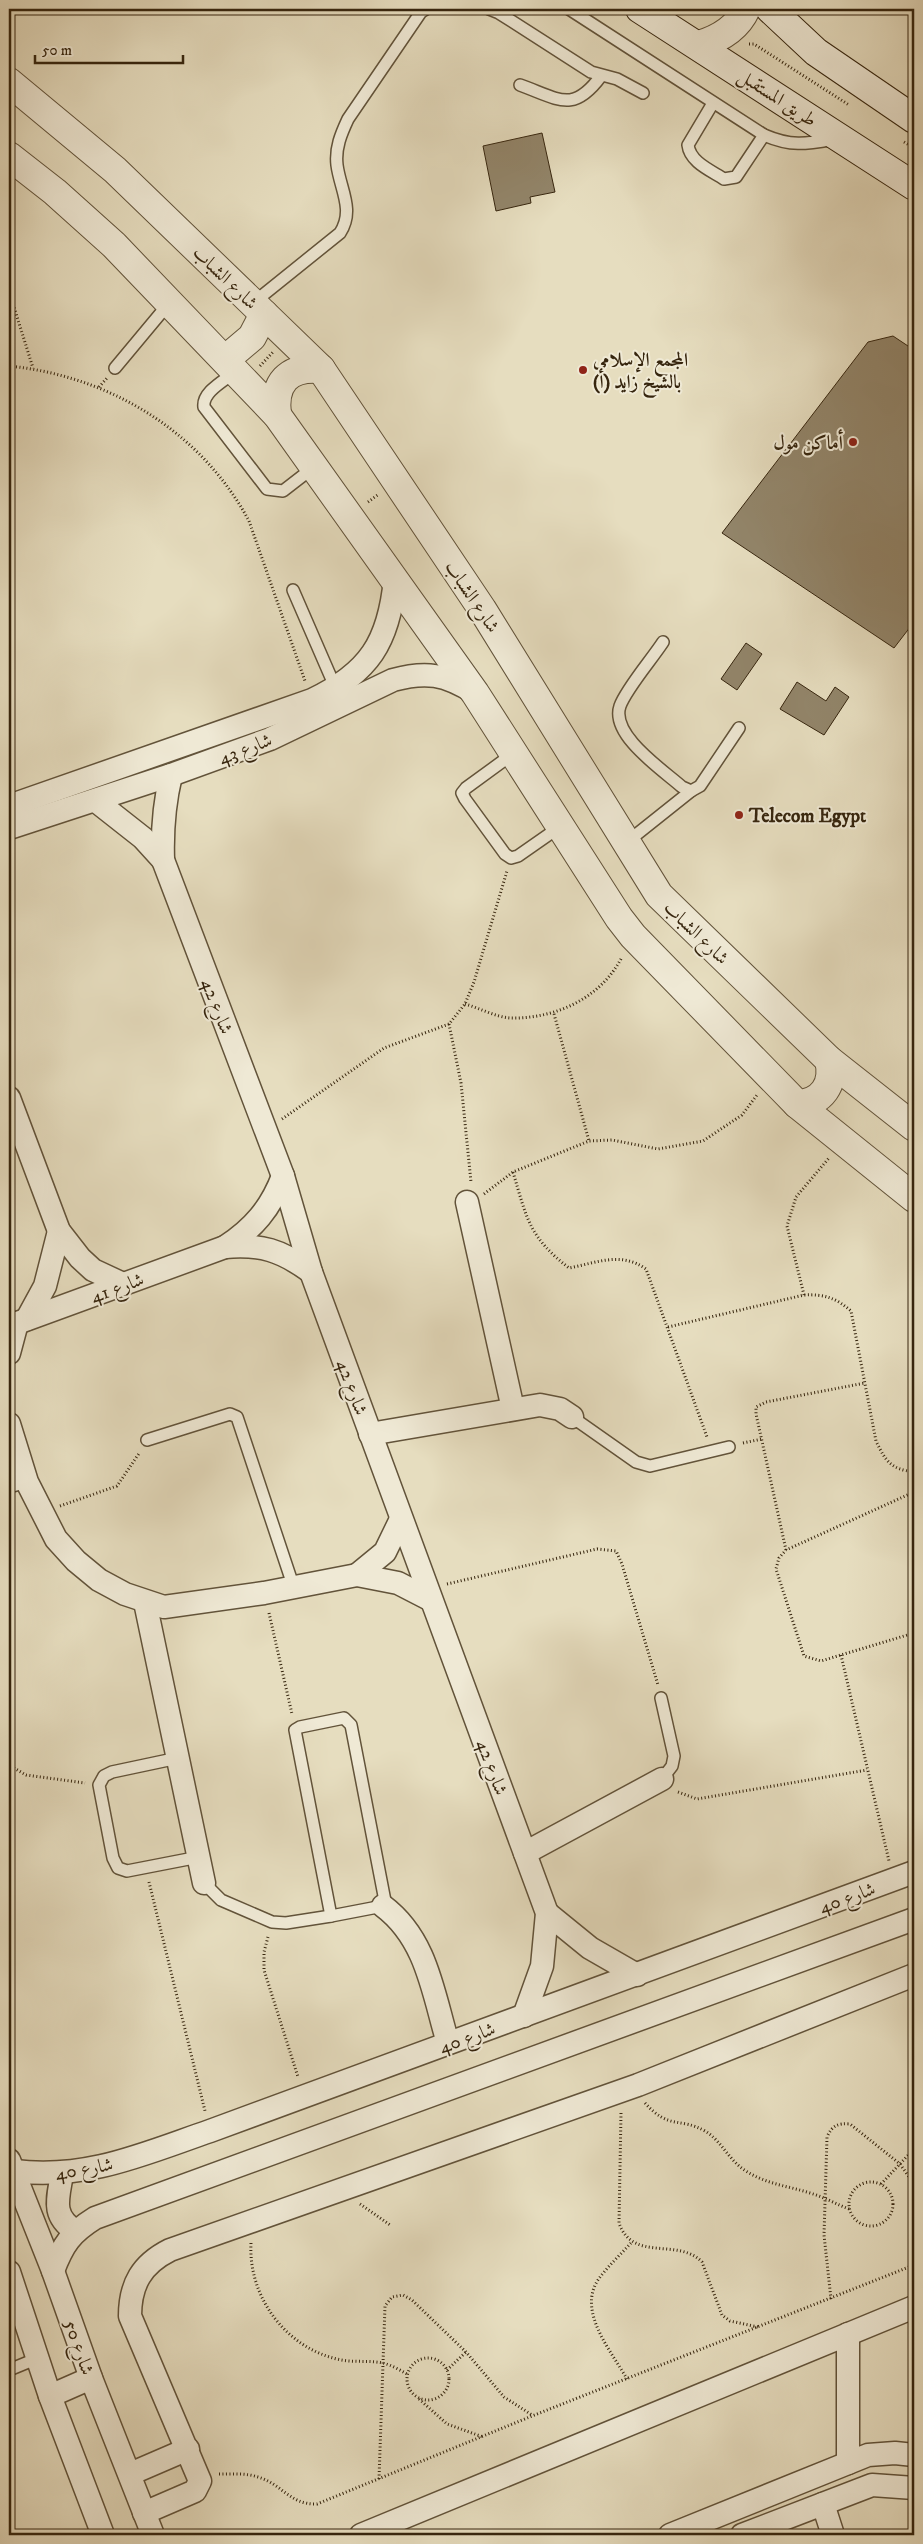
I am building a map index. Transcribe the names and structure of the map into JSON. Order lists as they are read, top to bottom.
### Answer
{
  "streets": {
    "street": [
      "طريق المستقبل",
      "شارع الشباب",
      "شارع 43",
      "شارع 42",
      "شارع 41",
      "شارع 40",
      "شارع 50"
    ]
  },
  "crossings": [
    ["شارع 43", "شارع 42"],
    ["شارع 42", "شارع 41"],
    ["شارع 42", "شارع 40"],
    ["شارع 40", "شارع 50"]
  ],
  "places": ["المجمع الإسلامي (أ) بالشيخ زايد", "أماكن مول", "Telecom Egypt"],
  "scale_bar": "50 m"
}
